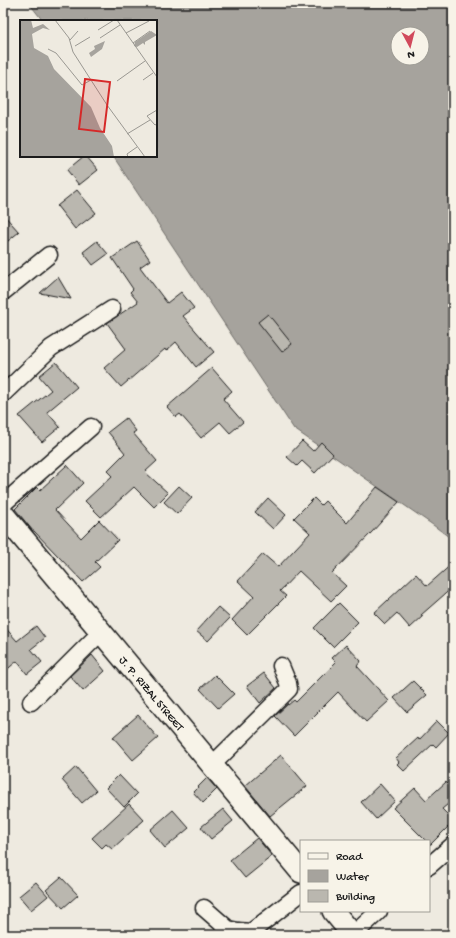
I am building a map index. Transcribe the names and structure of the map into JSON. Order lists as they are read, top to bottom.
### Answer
{
  "streets": {
    "main road": ["J. P. RIZAL STREET"]
  },
  "legend": ["Road", "Water", "Building"],
  "north": "bottom"
}
